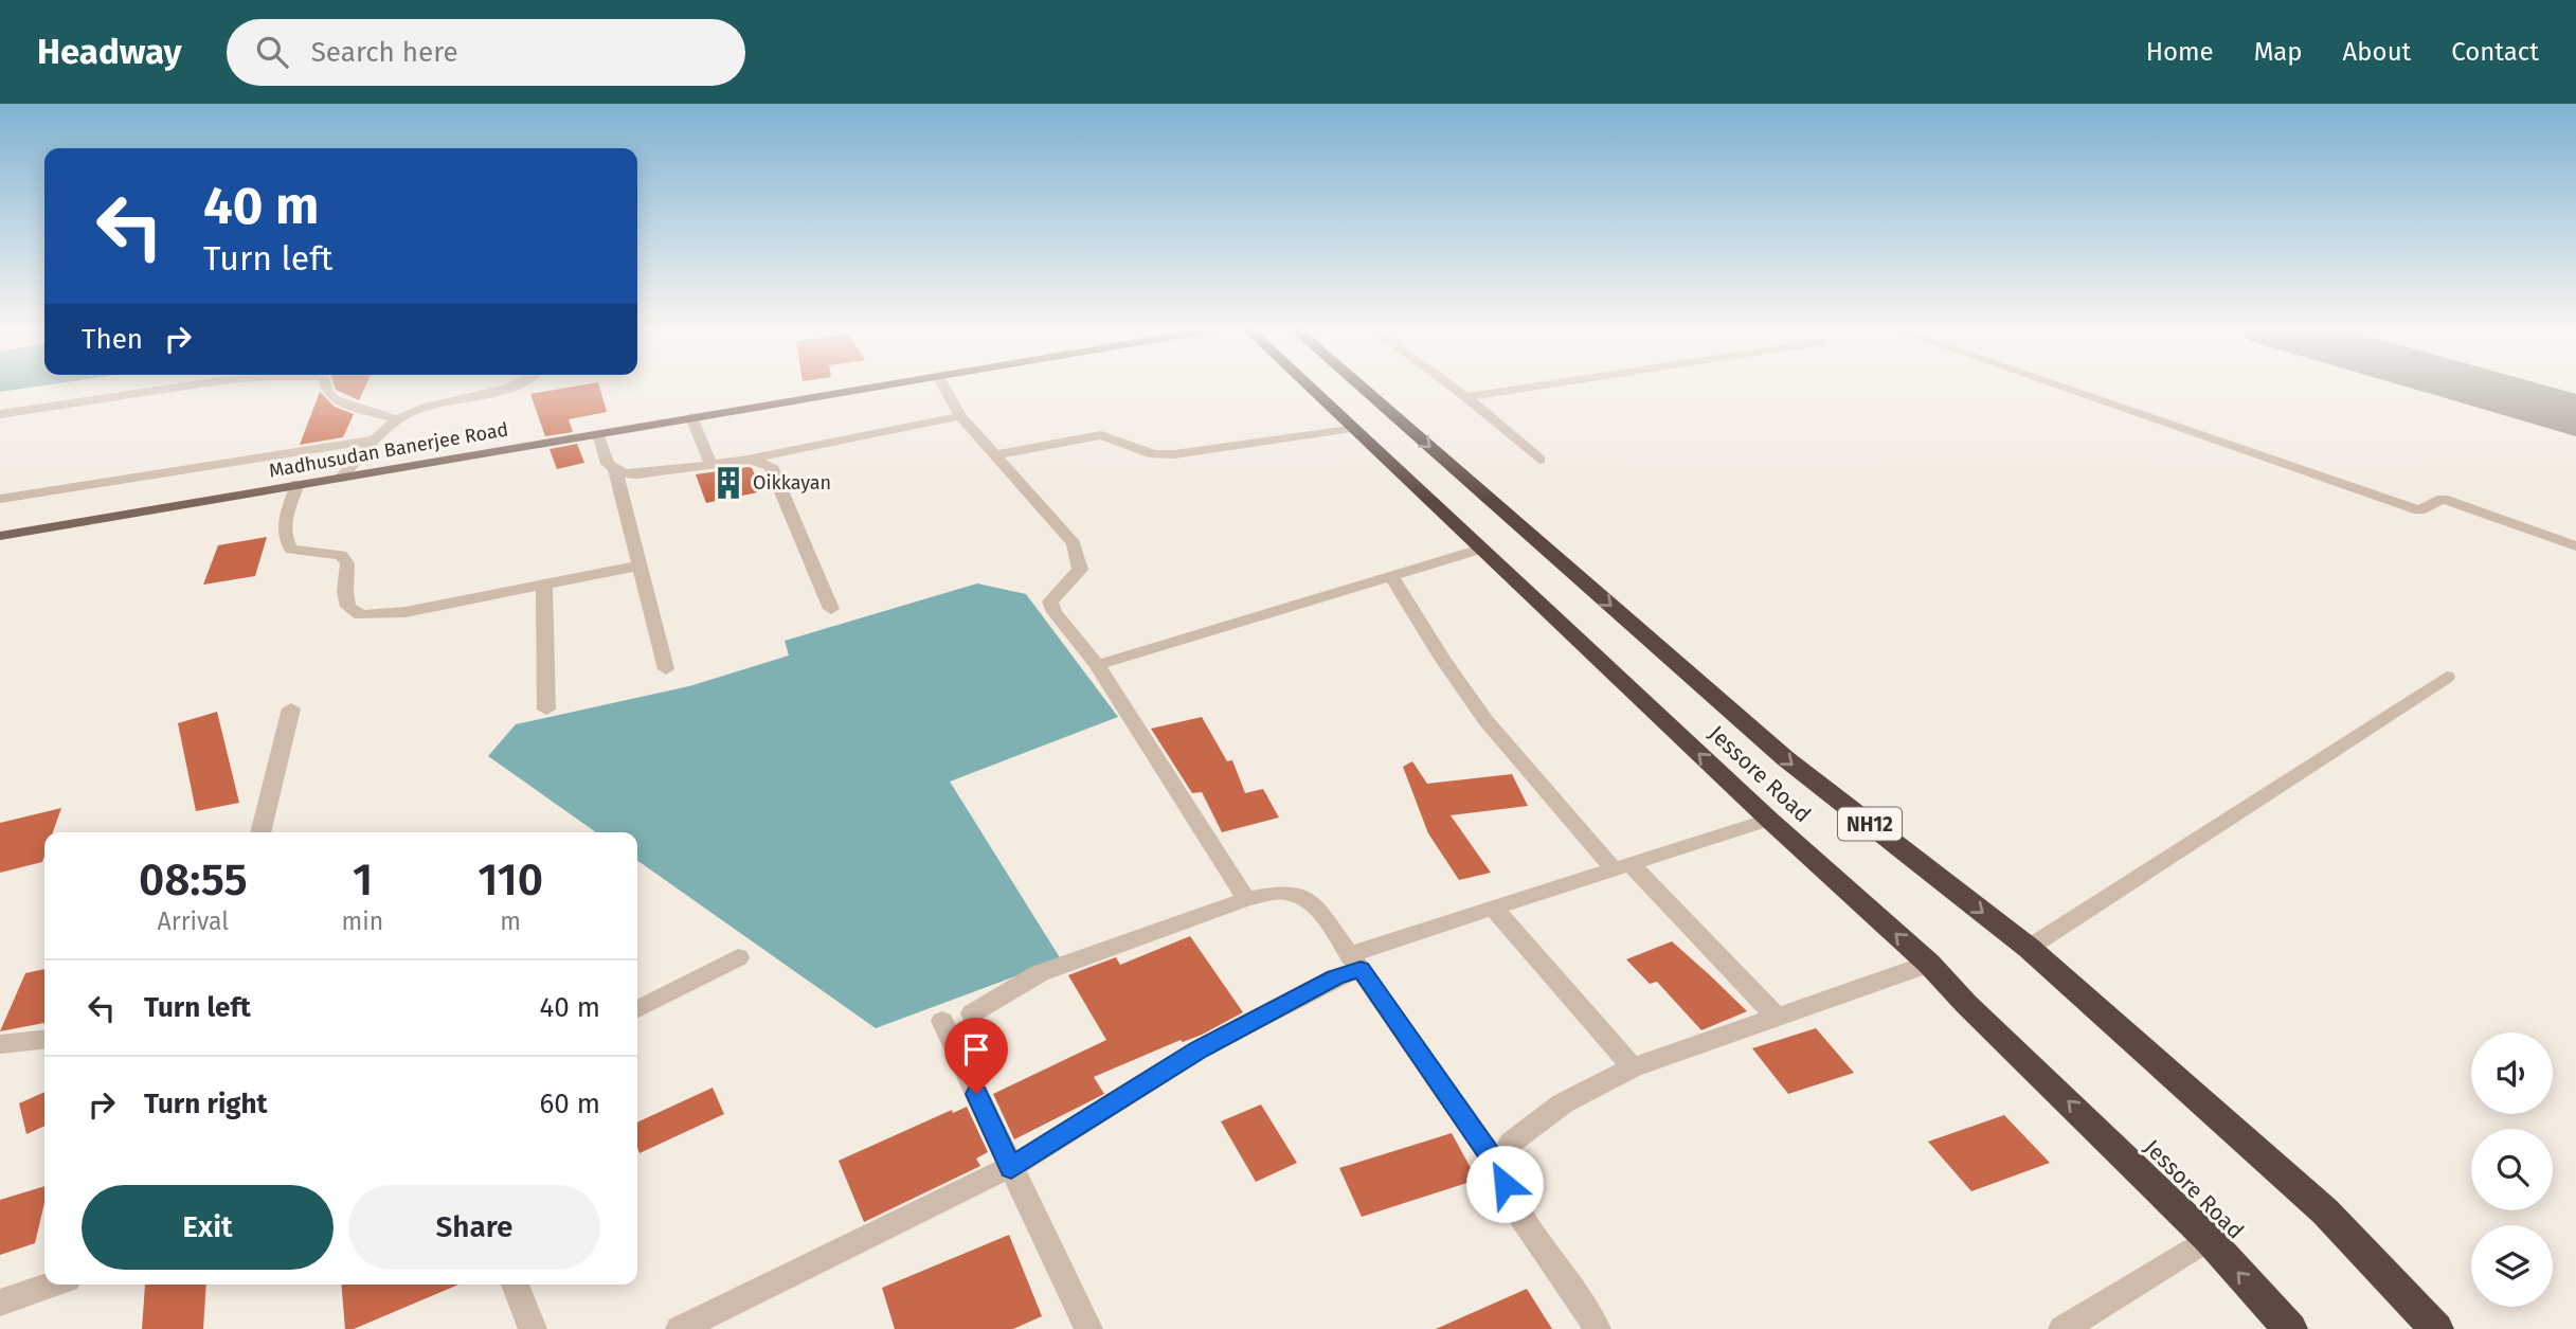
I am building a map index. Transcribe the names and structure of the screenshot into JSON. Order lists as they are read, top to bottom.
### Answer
{
  "streets": {
    "highway": ["Jessore Road", "NH12"],
    "main road": ["Madhusudan Banerjee Road"]
  },
  "places": {
    "building": ["Oikkayan"]
  },
  "page": {
    "header": "Headway",
    "search": "Search here",
    "nav": [
      "Home",
      "Map",
      "About",
      "Contact"
    ],
    "turn": ["40 m", "Turn left"],
    "then": "Then",
    "eta": [
      "08:55",
      "Arrival",
      "1",
      "min",
      "110",
      "m"
    ],
    "list": [
      {
        "name": "Turn left",
        "value": "40 m"
      },
      {
        "name": "Turn right",
        "value": "60 m"
      }
    ],
    "buttons": ["Exit", "Share"]
  }
}
